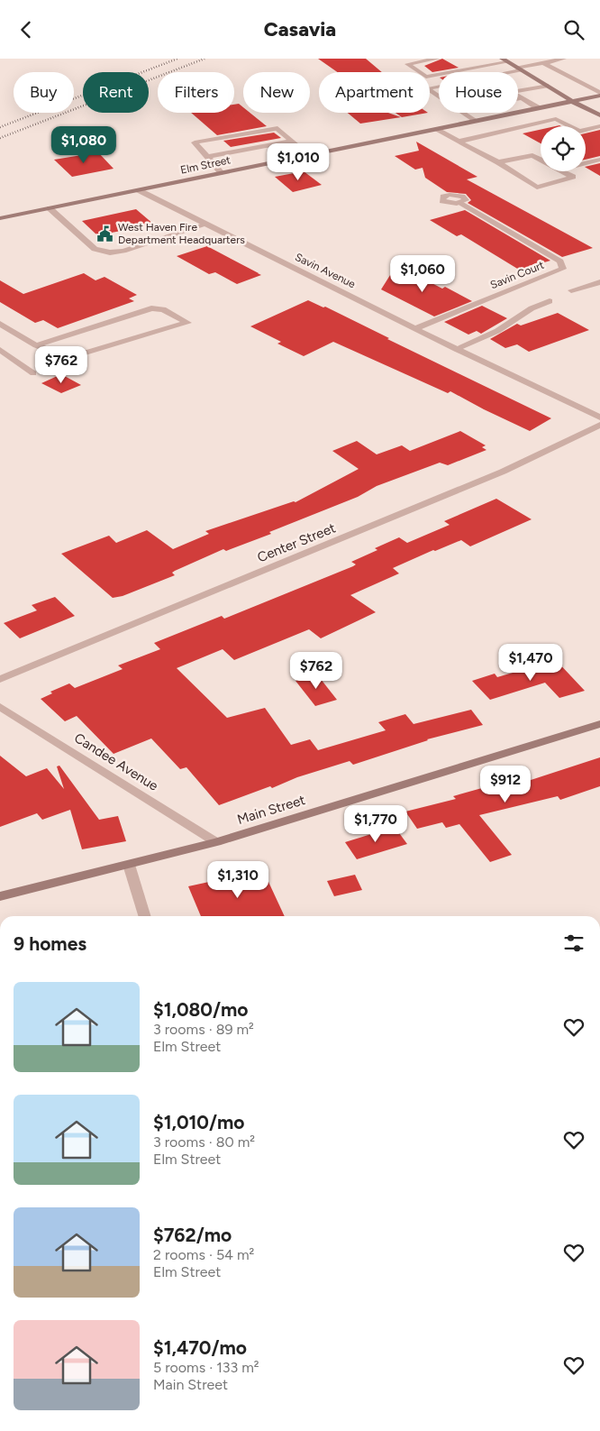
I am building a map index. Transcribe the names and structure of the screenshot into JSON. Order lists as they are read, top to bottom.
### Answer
{
  "streets": {
    "main road": ["Elm Street", "Main Street"],
    "street": [
      "Savin Avenue",
      "Savin Court",
      "Center Street",
      "Candee Avenue"
    ]
  },
  "crossings": [
    ["Elm Street", "Savin Avenue"],
    ["Savin Avenue", "Savin Court"],
    ["Candee Avenue", "Main Street"]
  ],
  "places": {
    "public building": ["West Haven Fire Department Headquarters"]
  },
  "page": {
    "header": "Casavia",
    "chip": [
      "Buy",
      "Rent",
      "Filters",
      "New",
      "Apartment",
      "House"
    ],
    "price": [
      "$1,080",
      "$1,010",
      "$1,060",
      "$762",
      "$1,470",
      "$762",
      "$912",
      "$1,770",
      "$1,310"
    ],
    "heading": "9 homes",
    "list": [
      {
        "name": "$1,080/mo",
        "note": "3 rooms · 89 m² · Elm Street"
      },
      {
        "name": "$1,010/mo",
        "note": "3 rooms · 80 m² · Elm Street"
      },
      {
        "name": "$762/mo",
        "note": "2 rooms · 54 m² · Elm Street"
      },
      {
        "name": "$1,470/mo",
        "note": "5 rooms · 133 m² · Main Street"
      }
    ]
  }
}
